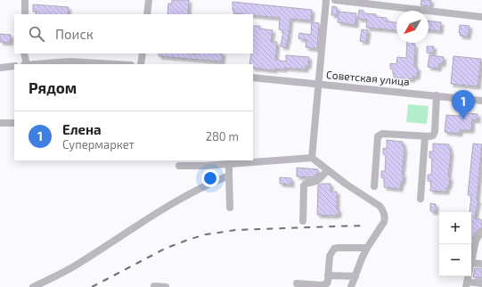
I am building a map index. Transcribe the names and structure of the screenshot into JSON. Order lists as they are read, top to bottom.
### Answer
{
  "streets": {
    "street": ["Советская улица"]
  },
  "north": "bottom left",
  "page": {
    "search": "Поиск",
    "heading": "Рядом",
    "pins": "1",
    "list": [
      {
        "mark": "1",
        "name": "Елена",
        "note": "Супермаркет",
        "value": "280 m"
      }
    ],
    "map_buttons": ["+", "−"]
  }
}
